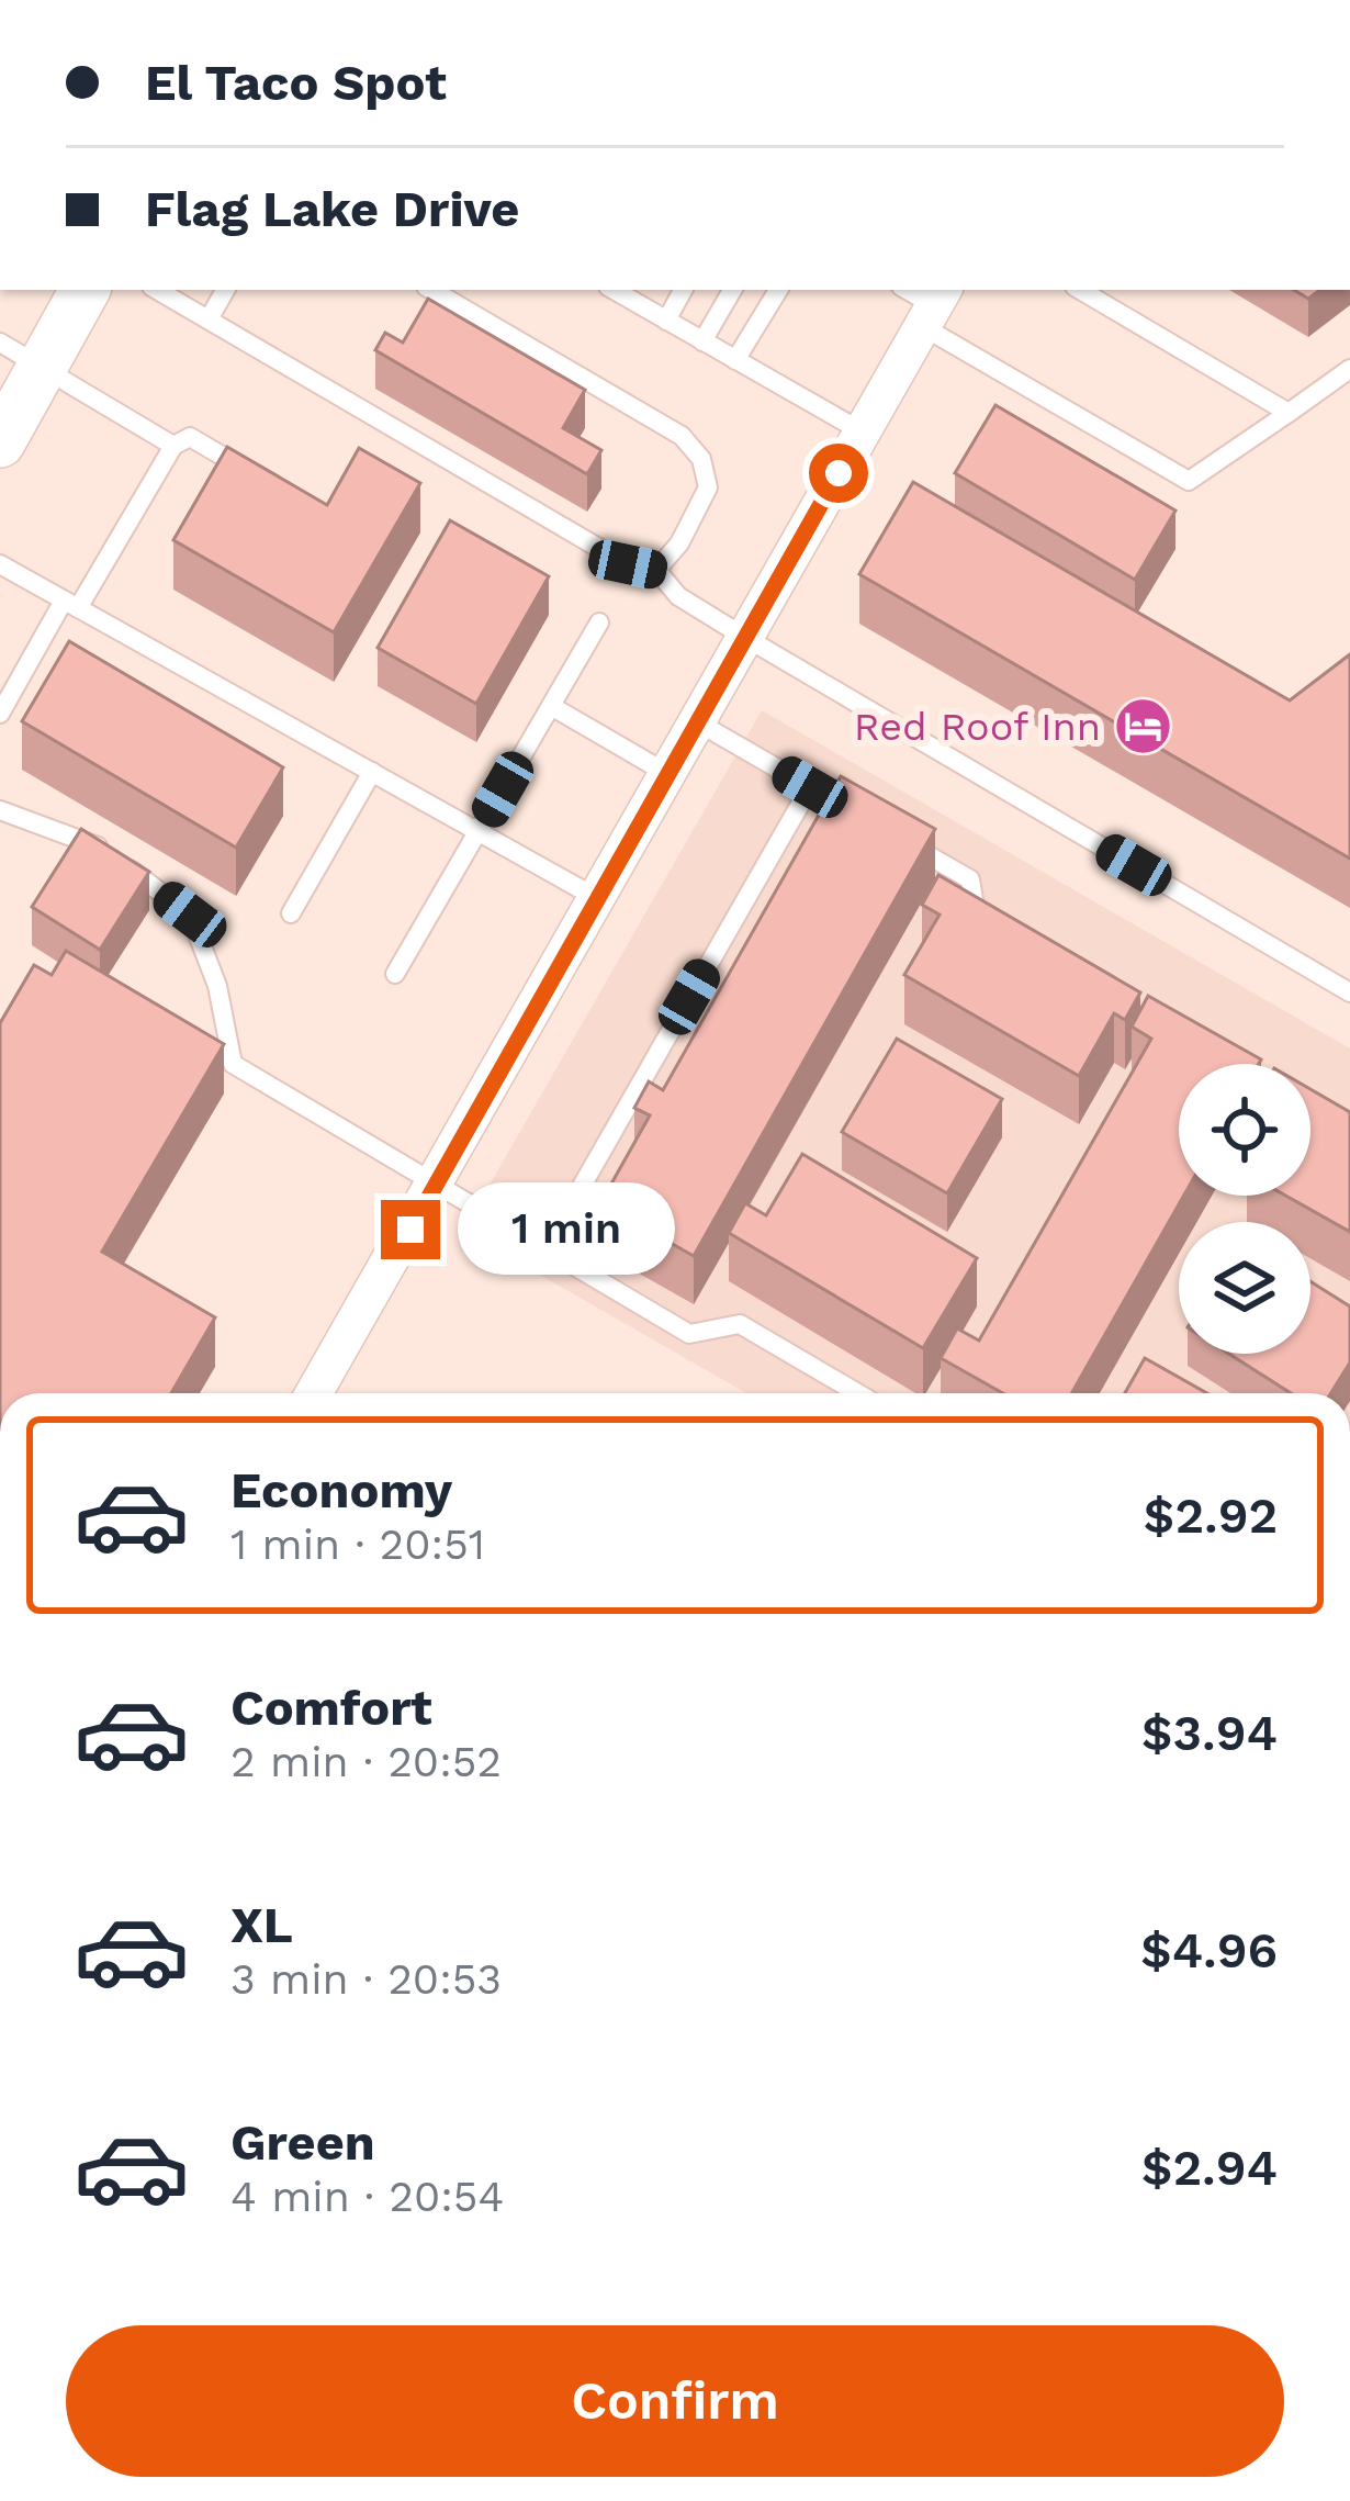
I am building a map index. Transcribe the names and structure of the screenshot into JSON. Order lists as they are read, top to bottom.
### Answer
{
  "places": {
    "hotel": ["Red Roof Inn"]
  },
  "page": {
    "banner": ["El Taco Spot", "Flag Lake Drive"],
    "bubble": "1 min",
    "list": [
      {
        "name": "Economy",
        "note": "1 min · 20:51",
        "value": "$2.92"
      },
      {
        "name": "Comfort",
        "note": "2 min · 20:52",
        "value": "$3.94"
      },
      {
        "name": "XL",
        "note": "3 min · 20:53",
        "value": "$4.96"
      },
      {
        "name": "Green",
        "note": "4 min · 20:54",
        "value": "$2.94"
      }
    ],
    "buttons": "Confirm"
  }
}
